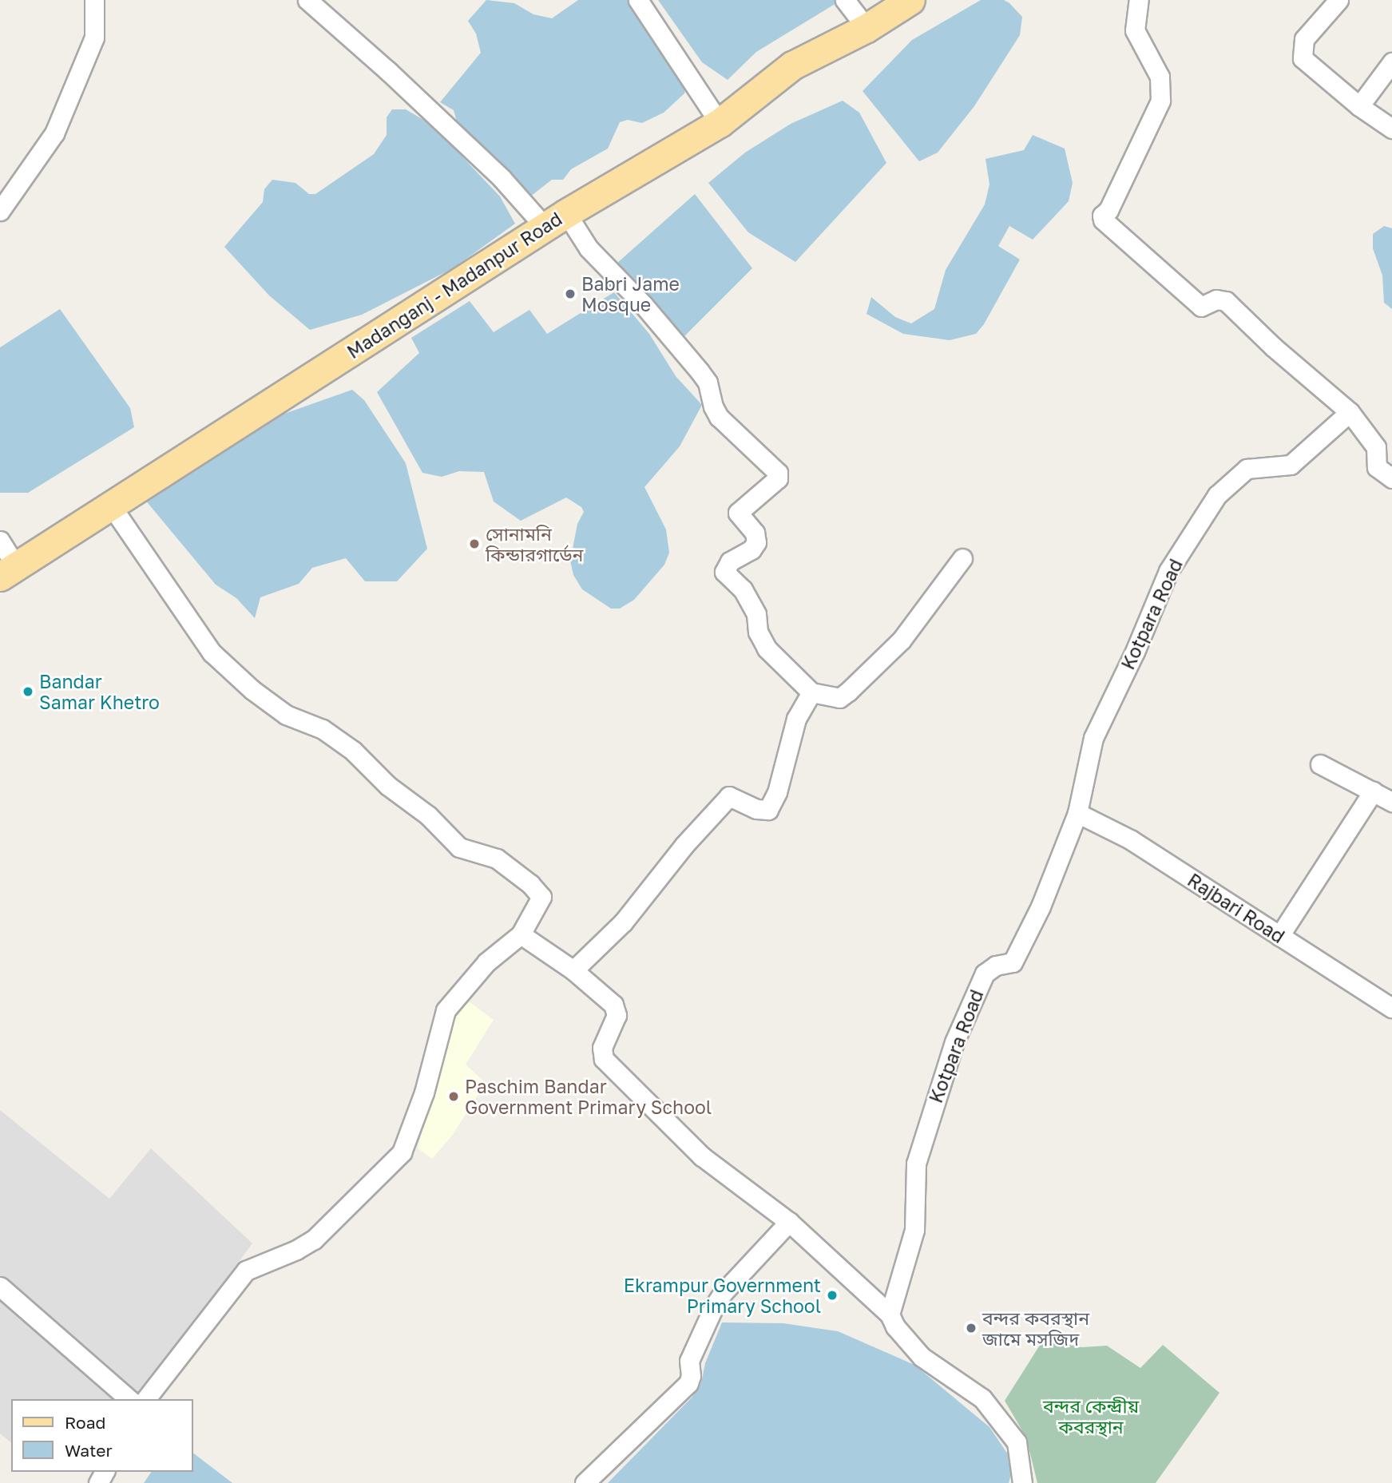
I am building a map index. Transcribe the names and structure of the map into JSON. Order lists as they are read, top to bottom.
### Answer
{
  "streets": {
    "main road": ["Madanganj - Madanpur Road"],
    "street": ["Kotpara Road", "Rajbari Road"]
  },
  "crossings": [
    ["Kotpara Road", "Rajbari Road"]
  ],
  "parks": ["বন্দর কেন্দ্রীয় কবরস্থান"],
  "places": [
    "Babri Jame Mosque",
    "সোনামনি কিন্ডারগার্ডেন",
    "Bandar Samar Khetro",
    "Paschim Bandar Government Primary School",
    "Ekrampur Government Primary School",
    "বন্দর কবরস্থান জামে মসজিদ"
  ],
  "legend": ["Road", "Water"]
}
